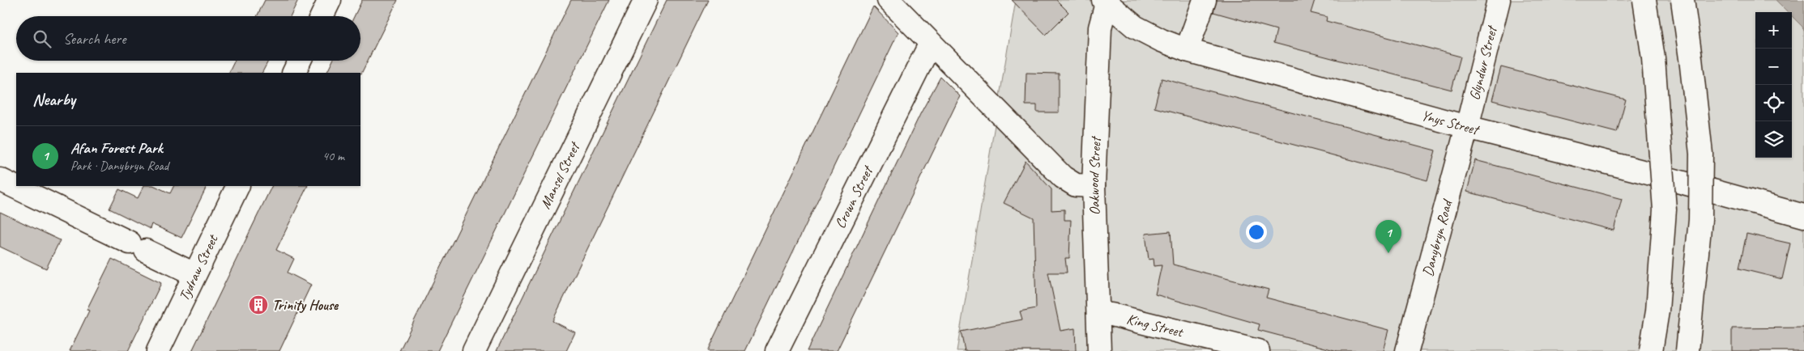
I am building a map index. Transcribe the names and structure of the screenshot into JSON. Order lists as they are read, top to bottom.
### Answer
{
  "streets": {
    "main road": [
      "Glyndwr Street",
      "Ynys Street",
      "Mansel Street",
      "Oakwood Street",
      "Crown Street",
      "Danybryn Road",
      "Tydraw Street",
      "King Street"
    ]
  },
  "crossings": [
    ["Glyndwr Street", "Ynys Street"],
    ["Glyndwr Street", "Danybryn Road"],
    ["Ynys Street", "Oakwood Street"],
    ["Ynys Street", "Danybryn Road"],
    ["Oakwood Street", "King Street"]
  ],
  "places": {
    "building": ["Trinity House"]
  },
  "page": {
    "map_buttons": ["+", "−"],
    "search": "Search here",
    "heading": "Nearby",
    "list": [
      {
        "mark": "1",
        "name": "Afan Forest Park",
        "note": "Park · Danybryn Road",
        "value": "40 m"
      }
    ],
    "pins": "1"
  }
}
